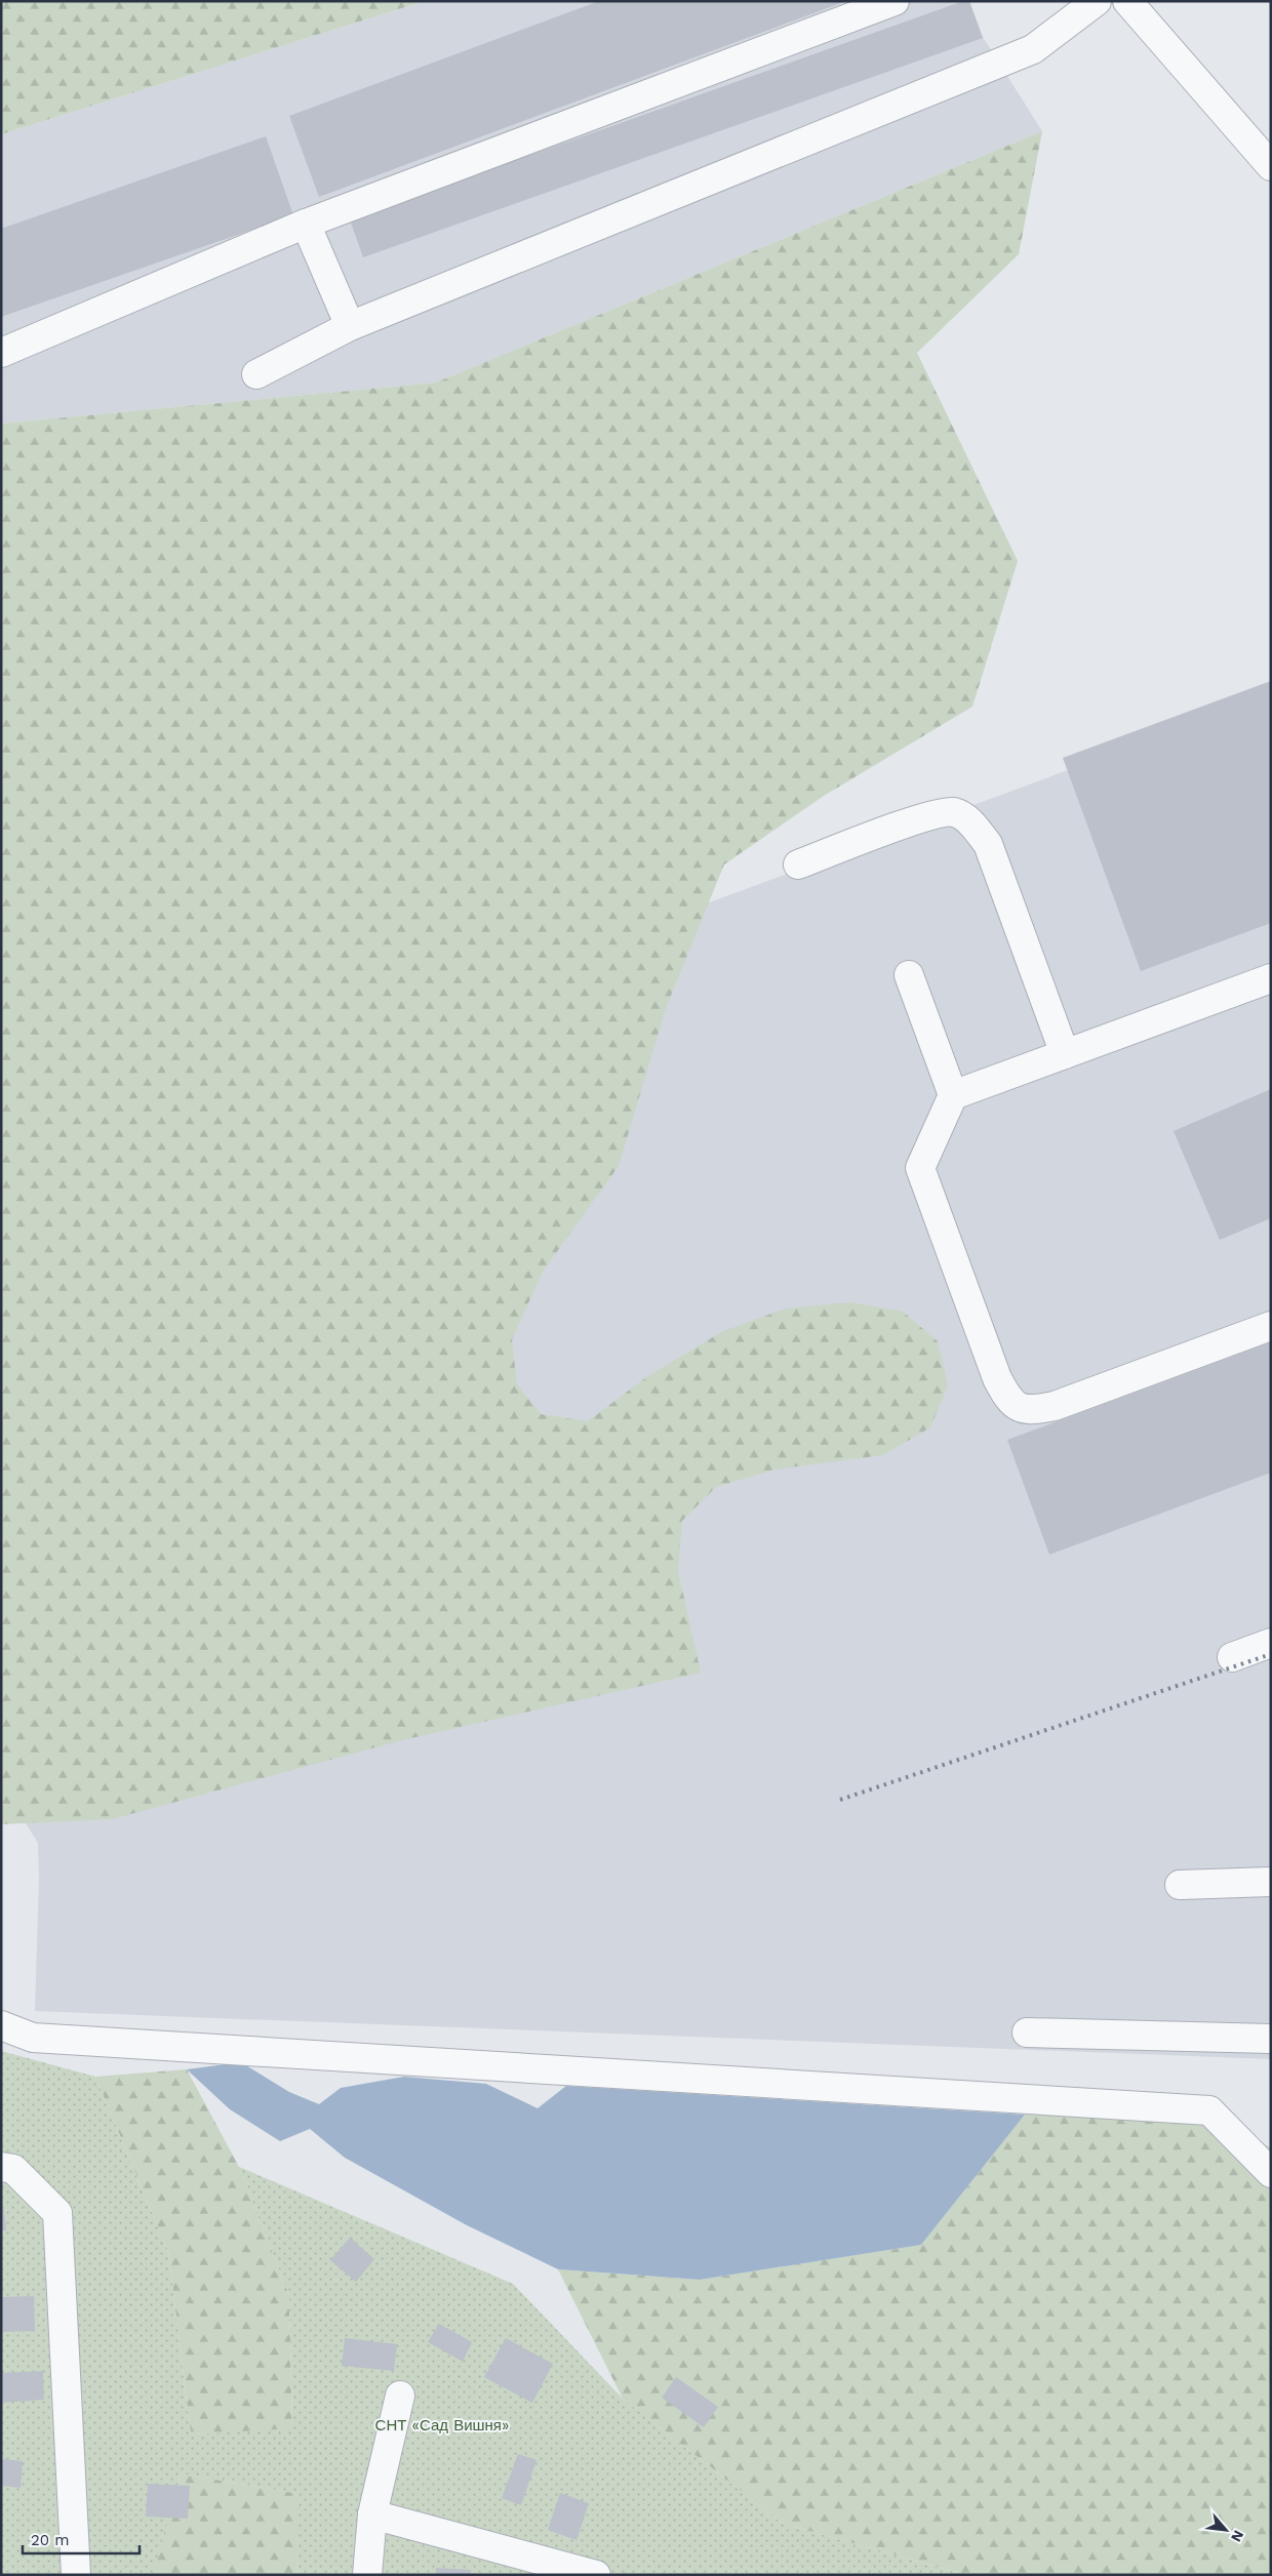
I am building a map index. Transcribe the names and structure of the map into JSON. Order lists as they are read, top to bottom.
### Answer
{
  "parks": ["СНТ «Сад Вишня»"],
  "scale_bar": "20 m",
  "north": "bottom right"
}
